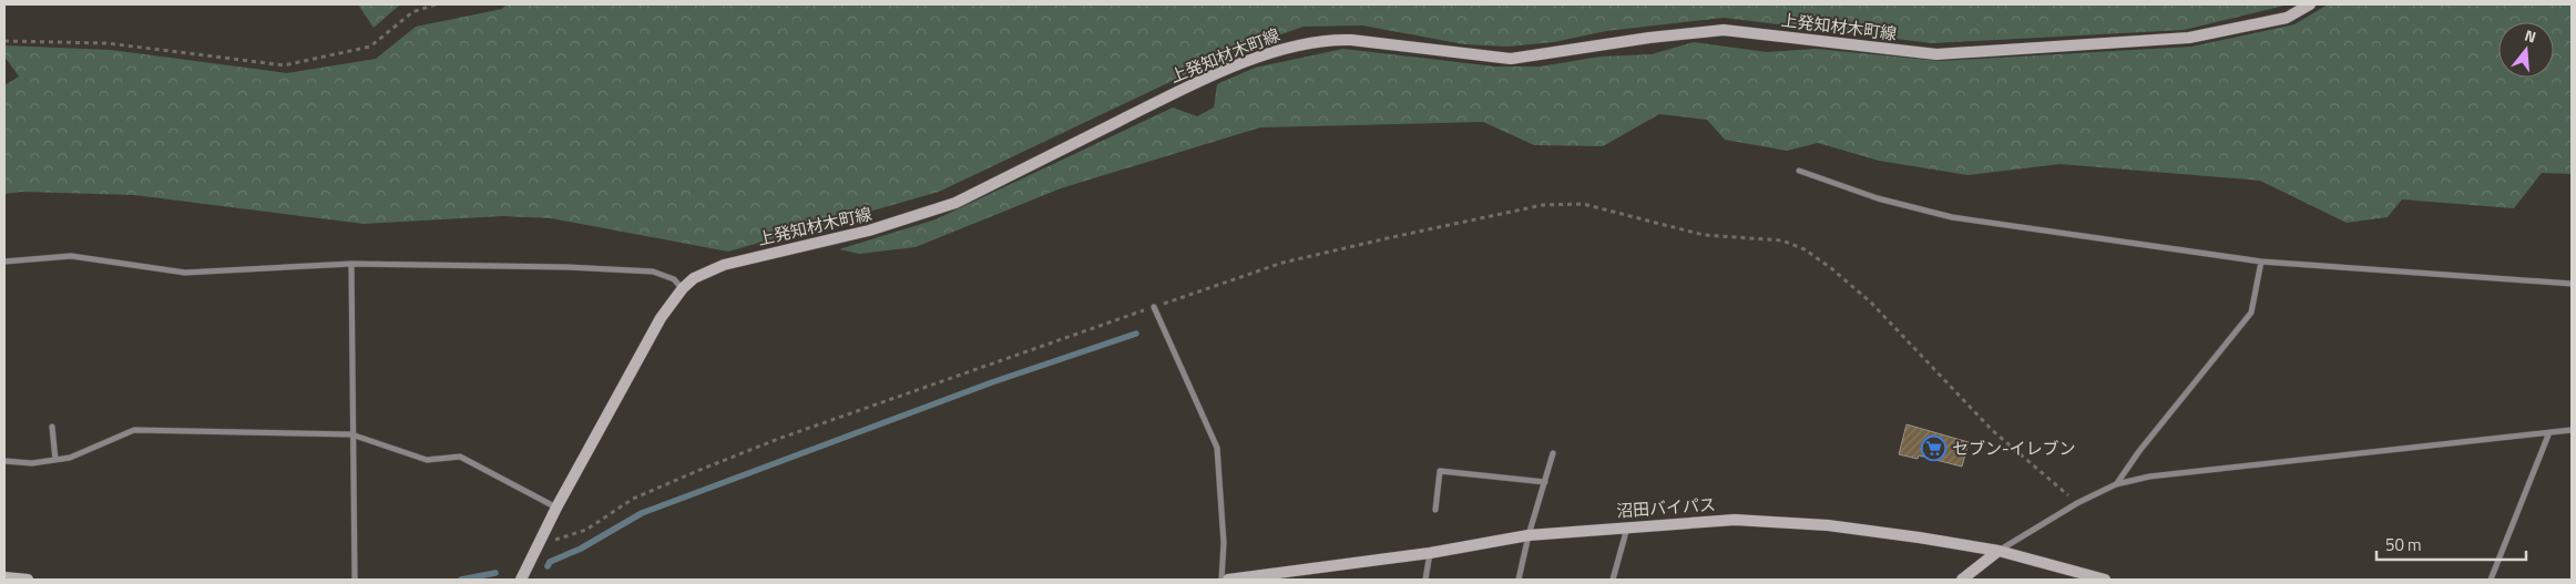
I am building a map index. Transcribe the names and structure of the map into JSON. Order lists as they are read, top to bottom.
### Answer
{
  "streets": {
    "main road": ["上発知材木町線", "沼田バイパス"]
  },
  "places": {
    "supermarket": ["セブン-イレブン"]
  },
  "scale_bar": "50 m",
  "north": "top"
}
